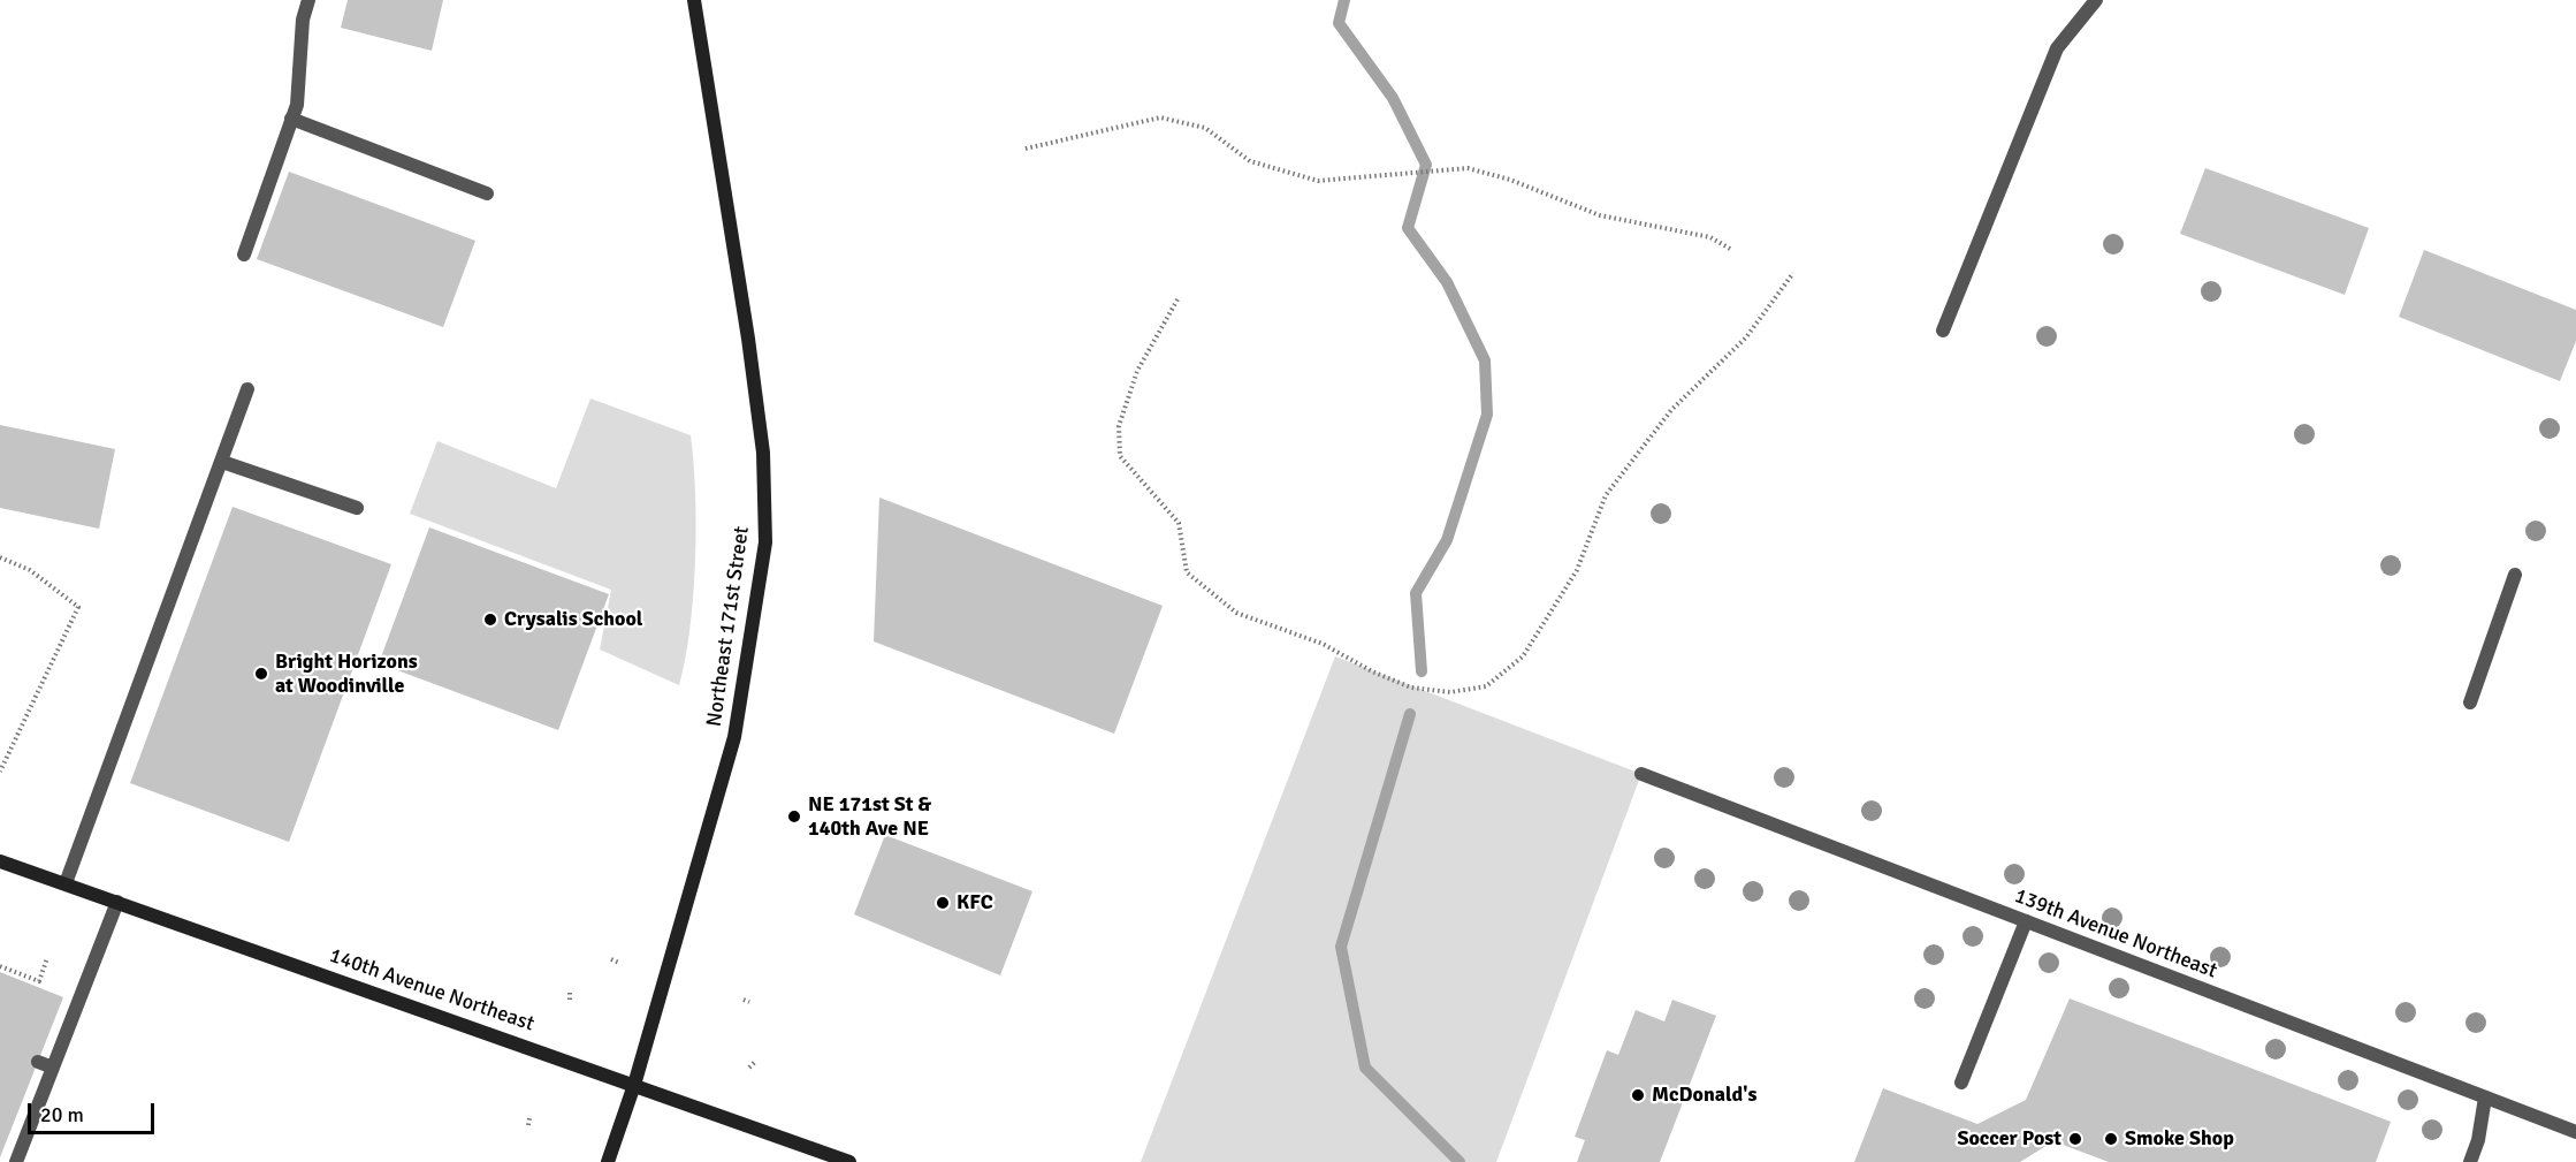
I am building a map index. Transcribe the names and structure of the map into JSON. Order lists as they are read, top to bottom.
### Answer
{
  "streets": {
    "main road": ["Northeast 171st Street", "140th Avenue Northeast"],
    "street": ["139th Avenue Northeast"]
  },
  "crossings": [
    ["Northeast 171st Street", "140th Avenue Northeast"]
  ],
  "places": [
    "Crysalis School",
    "Bright Horizons at Woodinville",
    "NE 171st St & 140th Ave NE",
    "KFC",
    "McDonald's",
    "Soccer Post",
    "Smoke Shop"
  ],
  "scale_bar": "20 m"
}
